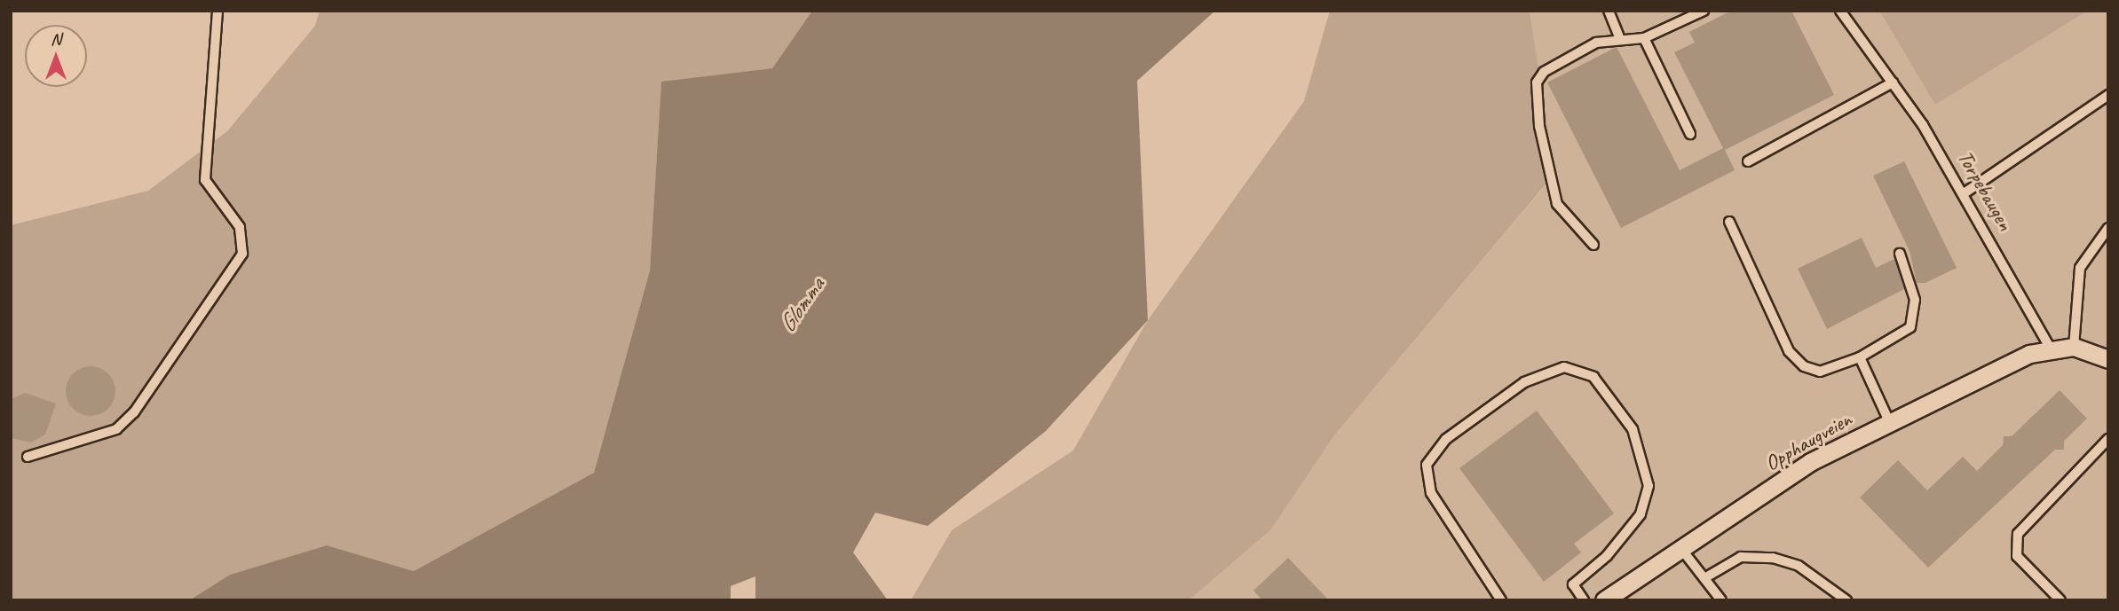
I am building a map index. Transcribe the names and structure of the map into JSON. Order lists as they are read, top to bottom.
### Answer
{
  "streets": {
    "street": ["Opphaugveien"],
    "lane": ["Torpebaugen"]
  },
  "crossings": [
    ["Torpebaugen", "Opphaugveien"]
  ],
  "water": ["Glomma"],
  "north": "top"
}
